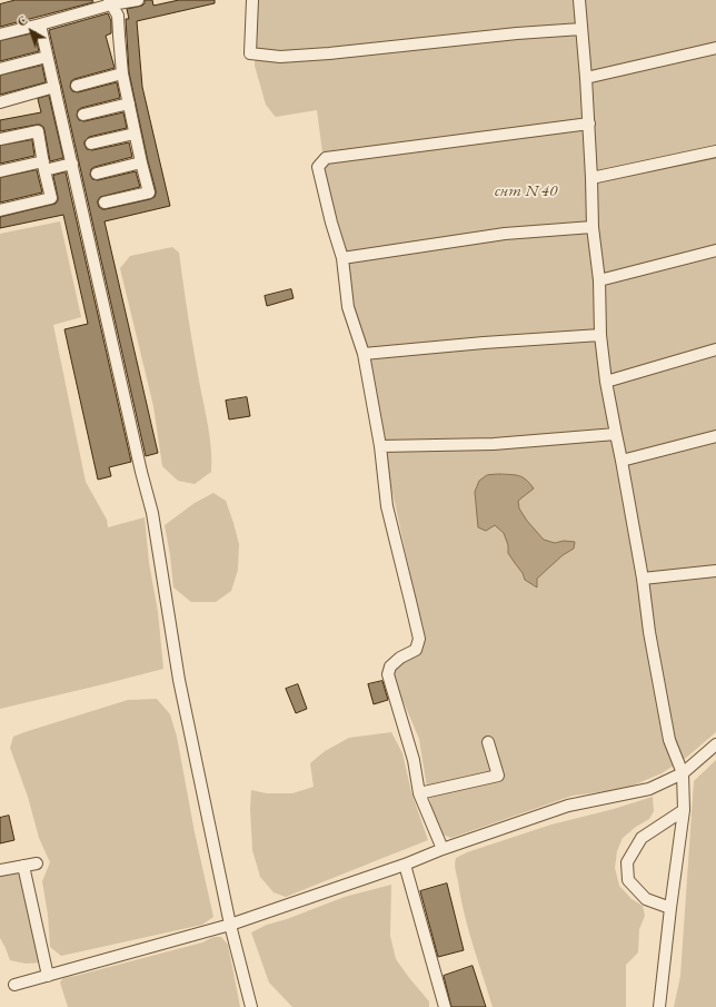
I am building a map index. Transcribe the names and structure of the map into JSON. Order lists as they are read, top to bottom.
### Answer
{
  "parks": ["снт N 40"],
  "north": "top left"
}
